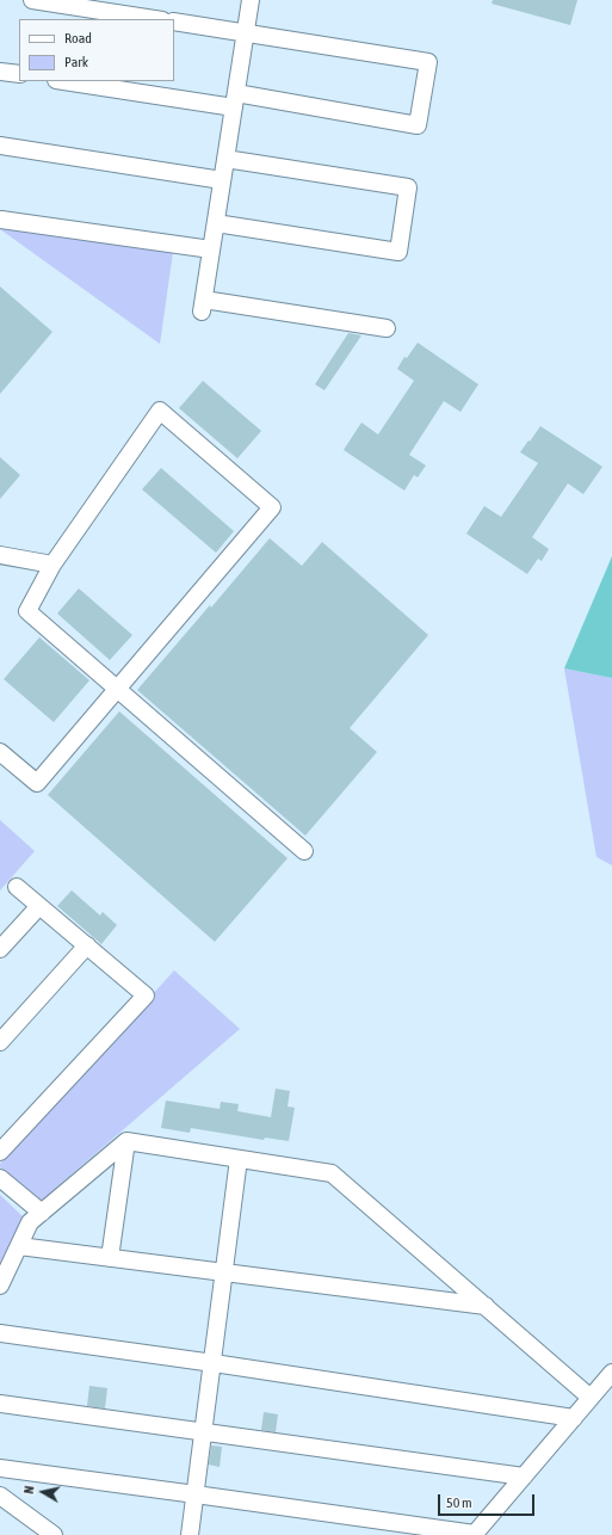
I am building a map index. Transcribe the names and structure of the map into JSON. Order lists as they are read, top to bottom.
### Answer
{
  "legend": ["Road", "Park"],
  "scale_bar": "50 m",
  "north": "left"
}
